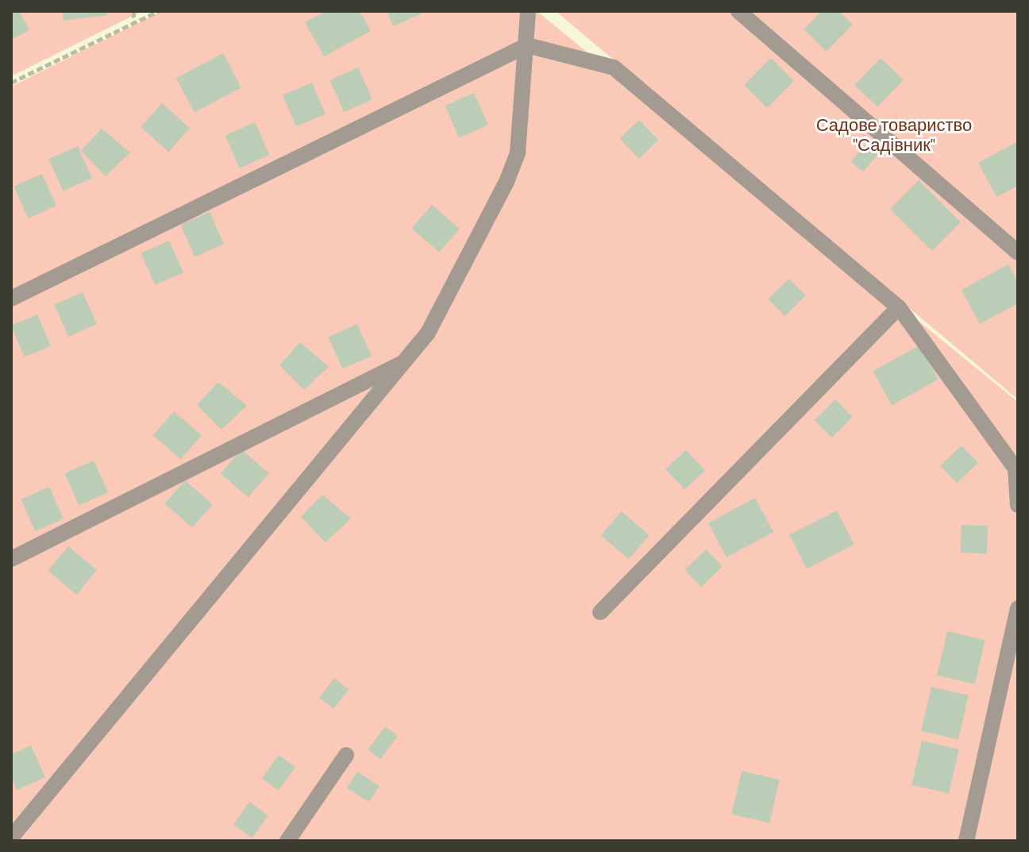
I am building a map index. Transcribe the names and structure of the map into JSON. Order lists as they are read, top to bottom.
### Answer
{
  "parks": ["Садове товариство \"Садівник\""]
}
